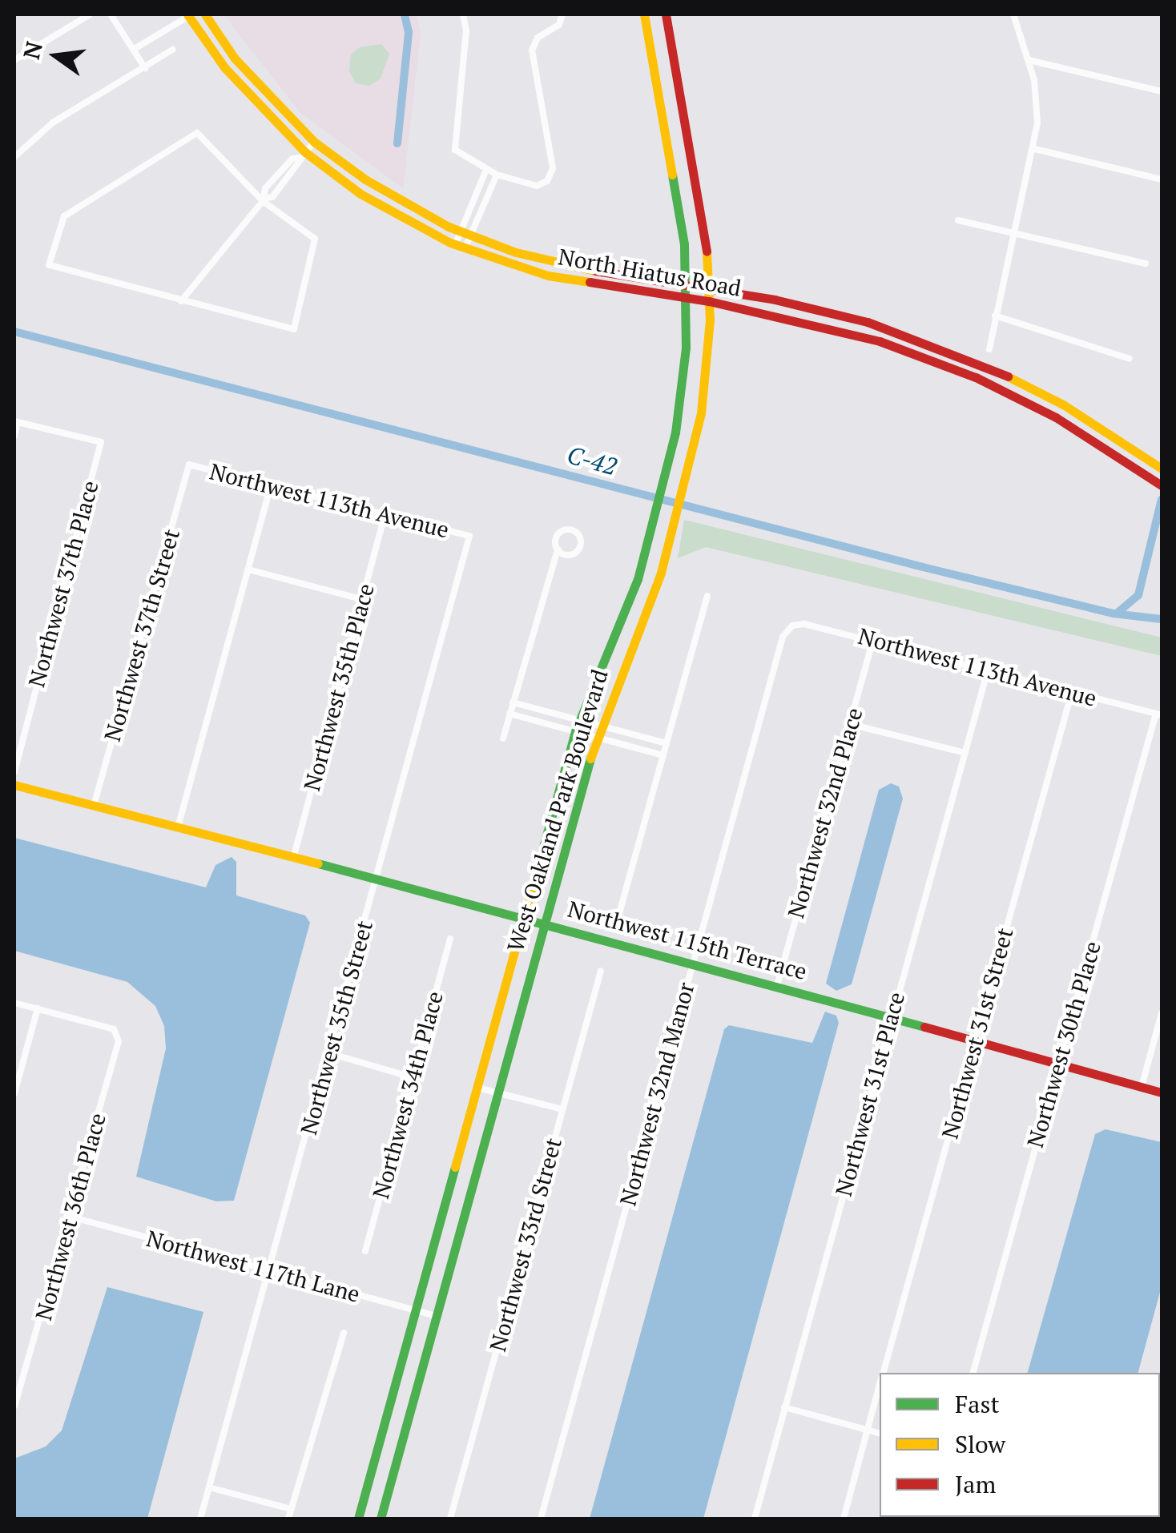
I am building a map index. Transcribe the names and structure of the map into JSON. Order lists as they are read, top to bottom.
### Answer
{
  "streets": {
    "main road": ["North Hiatus Road", "West Oakland Park Boulevard", "Northwest 115th Terrace"],
    "street": [
      "Northwest 113th Avenue",
      "Northwest 37th Place",
      "Northwest 37th Street",
      "Northwest 35th Place",
      "Northwest 32nd Place",
      "Northwest 35th Street",
      "Northwest 31st Street",
      "Northwest 30th Place",
      "Northwest 32nd Manor",
      "Northwest 31st Place",
      "Northwest 34th Place",
      "Northwest 36th Place",
      "Northwest 33rd Street",
      "Northwest 117th Lane"
    ]
  },
  "crossings": [
    ["North Hiatus Road", "West Oakland Park Boulevard"],
    ["Northwest 113th Avenue", "Northwest 37th Street"],
    ["Northwest 113th Avenue", "Northwest 35th Place"],
    ["Northwest 113th Avenue", "Northwest 32nd Place"],
    ["Northwest 113th Avenue", "Northwest 35th Street"],
    ["Northwest 113th Avenue", "Northwest 31st Street"],
    ["Northwest 113th Avenue", "Northwest 30th Place"],
    ["Northwest 113th Avenue", "Northwest 32nd Manor"],
    ["Northwest 113th Avenue", "Northwest 31st Place"],
    ["Northwest 37th Street", "Northwest 115th Terrace"],
    ["Northwest 35th Place", "Northwest 115th Terrace"],
    ["West Oakland Park Boulevard", "Northwest 115th Terrace"],
    ["West Oakland Park Boulevard", "Northwest 117th Lane"],
    ["Northwest 32nd Place", "Northwest 115th Terrace"],
    ["Northwest 115th Terrace", "Northwest 35th Street"],
    ["Northwest 115th Terrace", "Northwest 31st Street"],
    ["Northwest 115th Terrace", "Northwest 30th Place"],
    ["Northwest 115th Terrace", "Northwest 32nd Manor"],
    ["Northwest 115th Terrace", "Northwest 31st Place"],
    ["Northwest 35th Street", "Northwest 117th Lane"],
    ["Northwest 36th Place", "Northwest 117th Lane"]
  ],
  "water": ["C-42"],
  "legend": ["Fast", "Slow", "Jam"],
  "north": "left"
}
